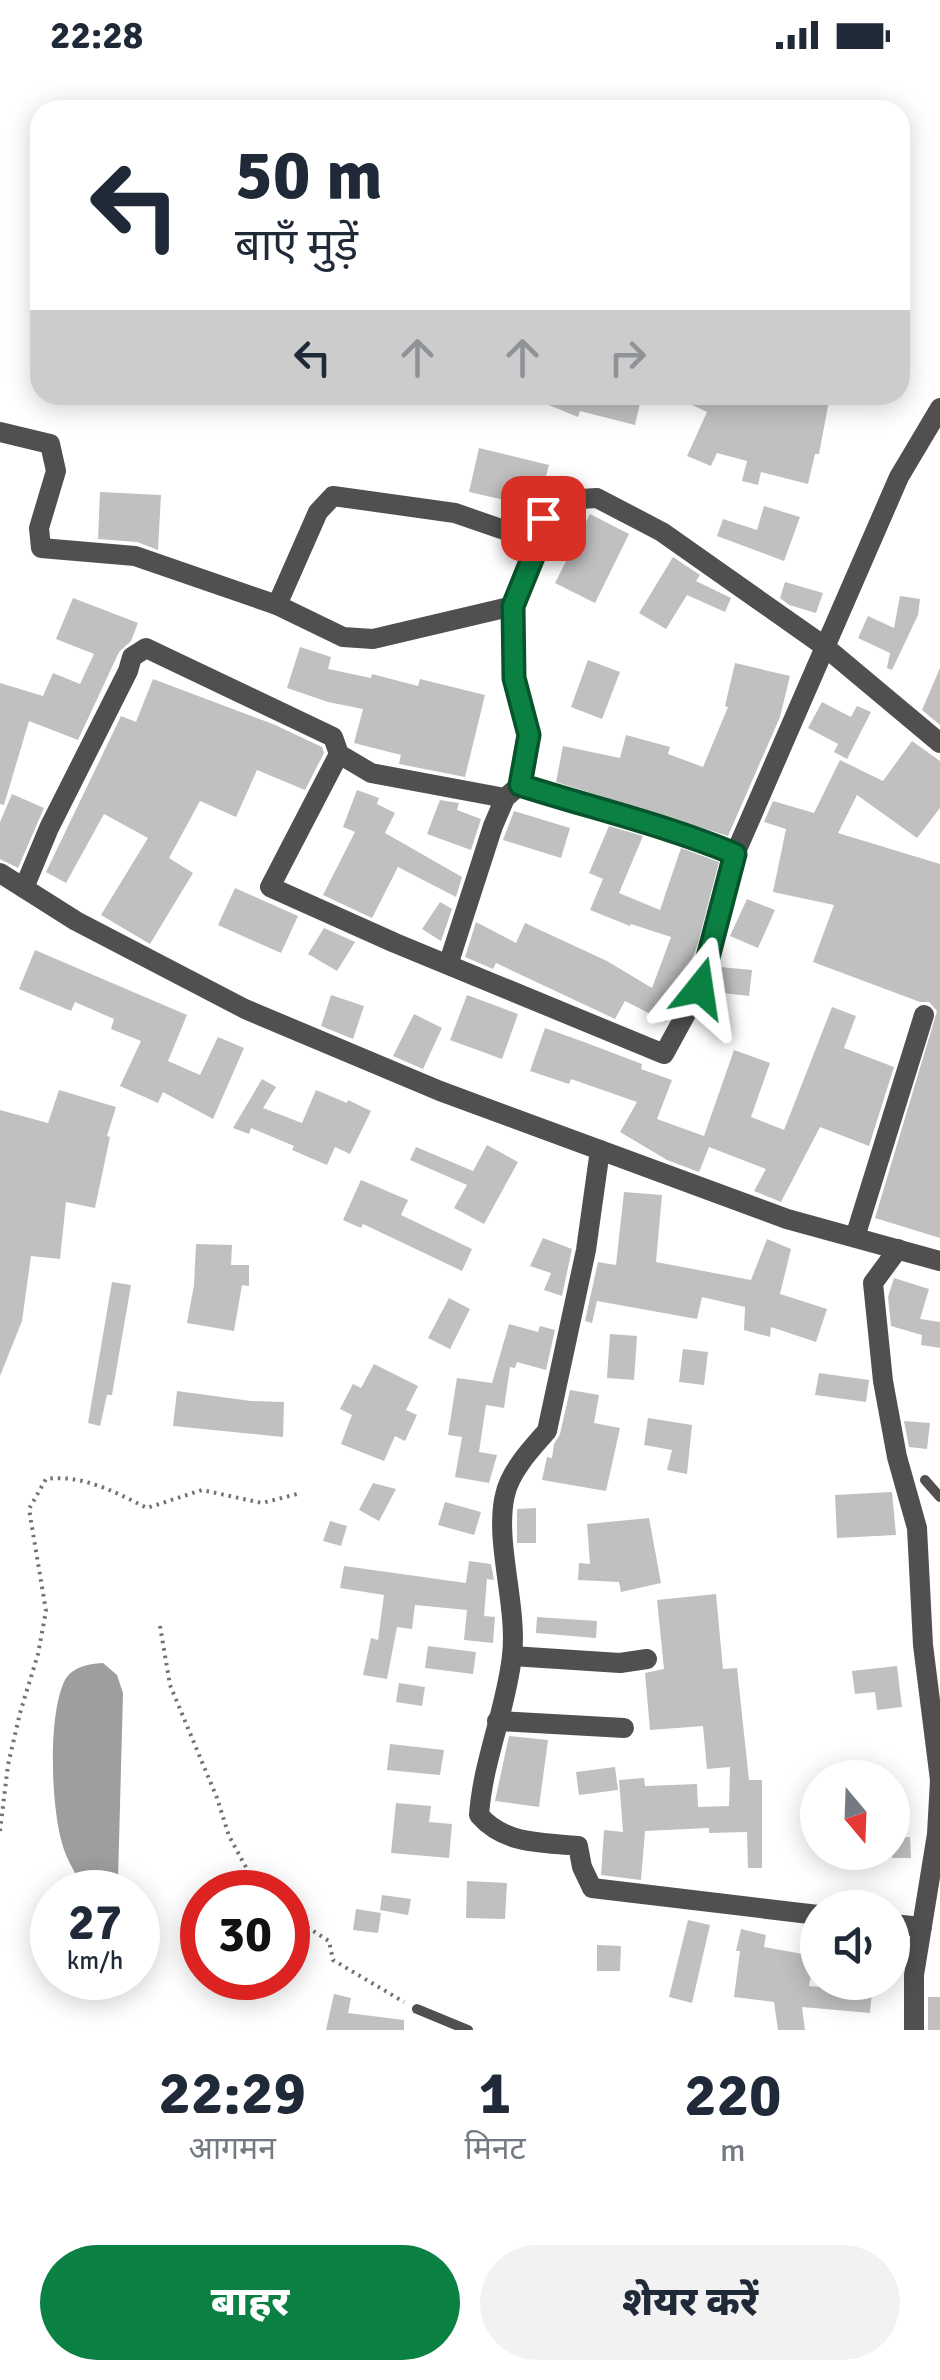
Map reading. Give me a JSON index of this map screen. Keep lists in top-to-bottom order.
{
  "north": "bottom",
  "page": {
    "status": "22:28",
    "turn": ["50 m", "बाएँ मुड़ें"],
    "speed": "27 km/h",
    "limit": "30",
    "eta": [
      "22:29",
      "आगमन",
      "1",
      "मिनट",
      "220",
      "m"
    ],
    "buttons": ["बाहर", "शेयर करें"]
  }
}
